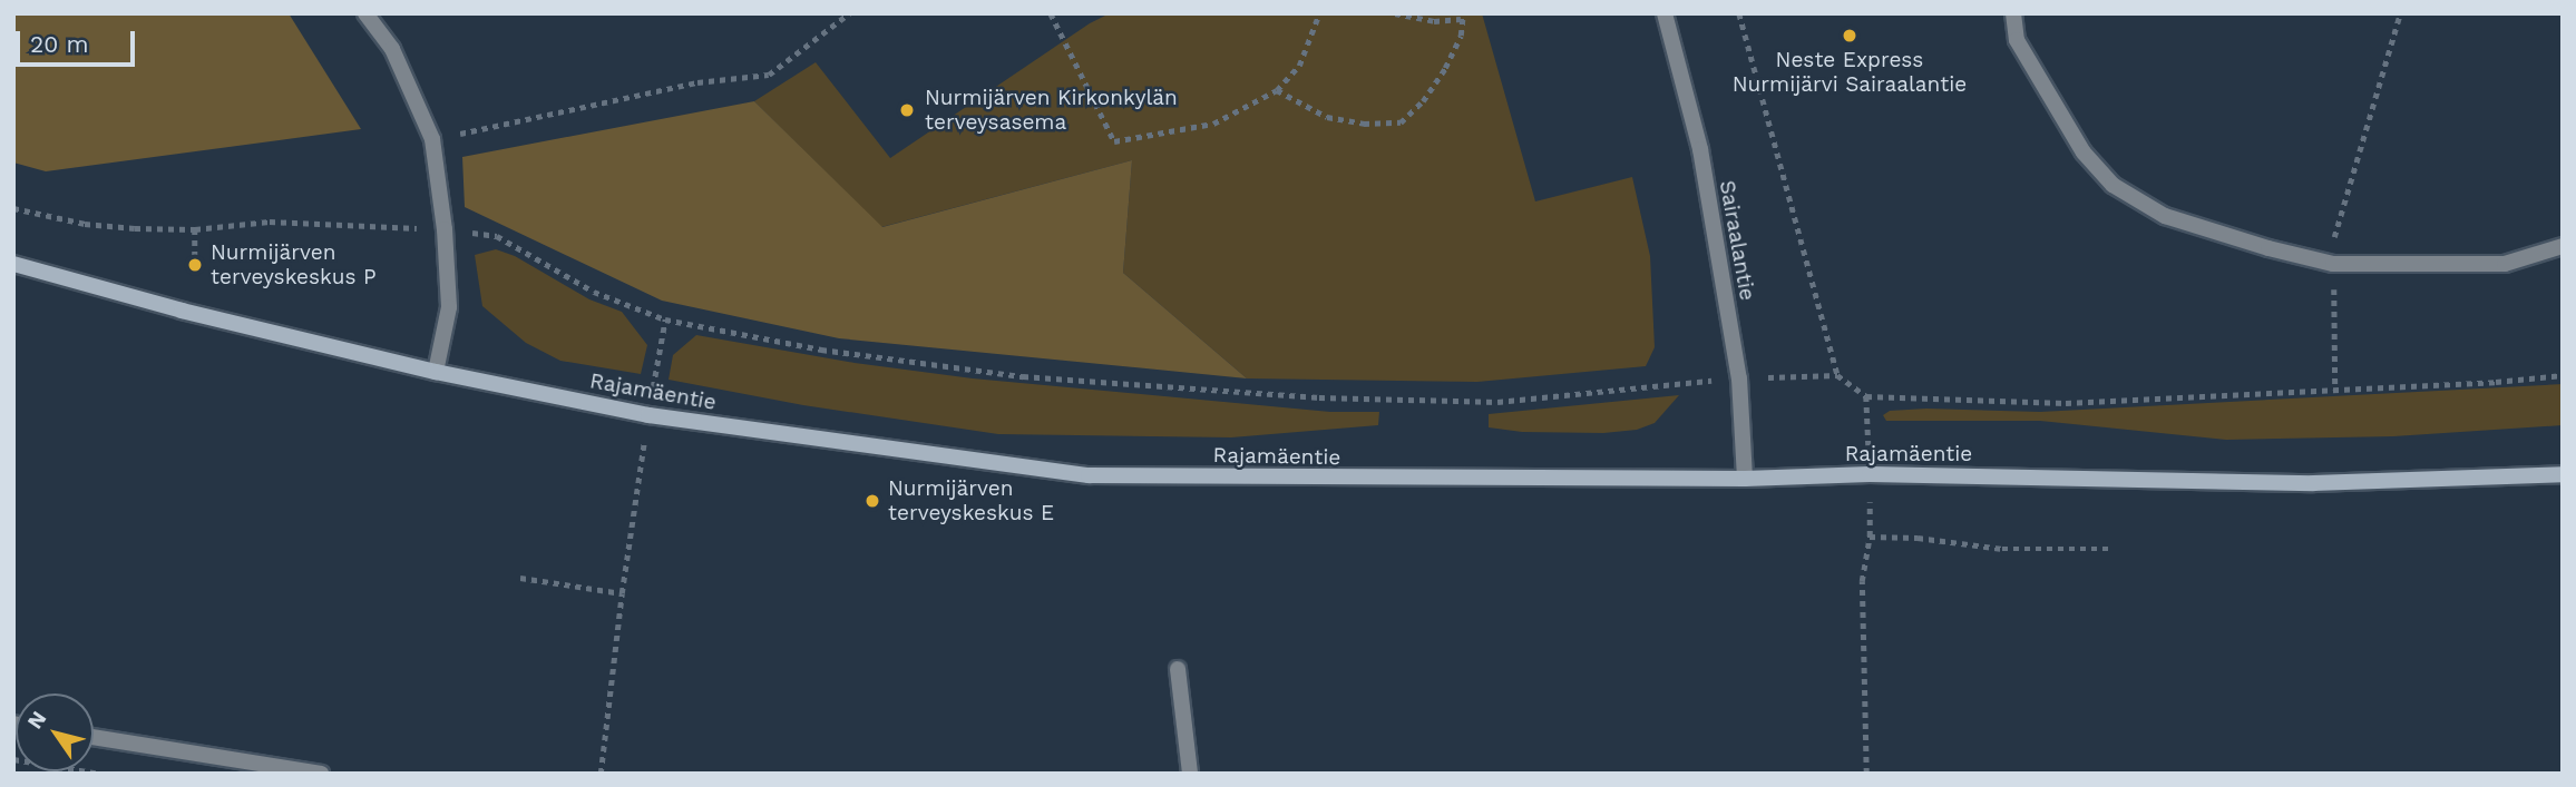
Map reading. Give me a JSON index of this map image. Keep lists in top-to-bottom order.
{
  "streets": {
    "main road": ["Rajamäentie"],
    "street": ["Sairaalantie"]
  },
  "crossings": [
    ["Sairaalantie", "Rajamäentie"]
  ],
  "places": [
    "Neste Express Nurmijärvi Sairaalantie",
    "Nurmijärven Kirkonkylän terveysasema",
    "Nurmijärven terveyskeskus P",
    "Nurmijärven terveyskeskus E"
  ],
  "scale_bar": "20 m",
  "north": "top left"
}
